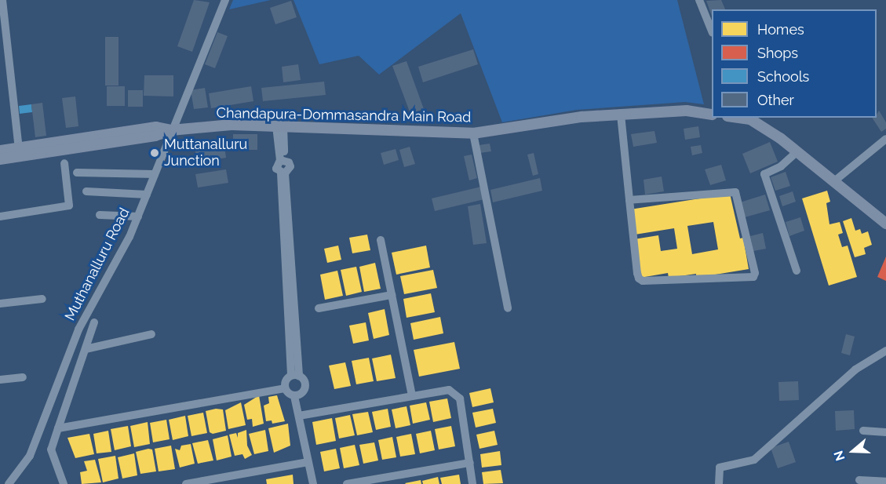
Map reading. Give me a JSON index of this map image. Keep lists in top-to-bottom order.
{
  "streets": {
    "main road": ["Chandapura-Dommasandra Main Road"],
    "street": ["Muthanalluru Road"]
  },
  "crossings": [
    ["Chandapura-Dommasandra Main Road", "Muthanalluru Road"]
  ],
  "places": ["Muttanalluru Junction"],
  "legend": [
    "Homes",
    "Shops",
    "Schools",
    "Other"
  ],
  "north": "left"
}
